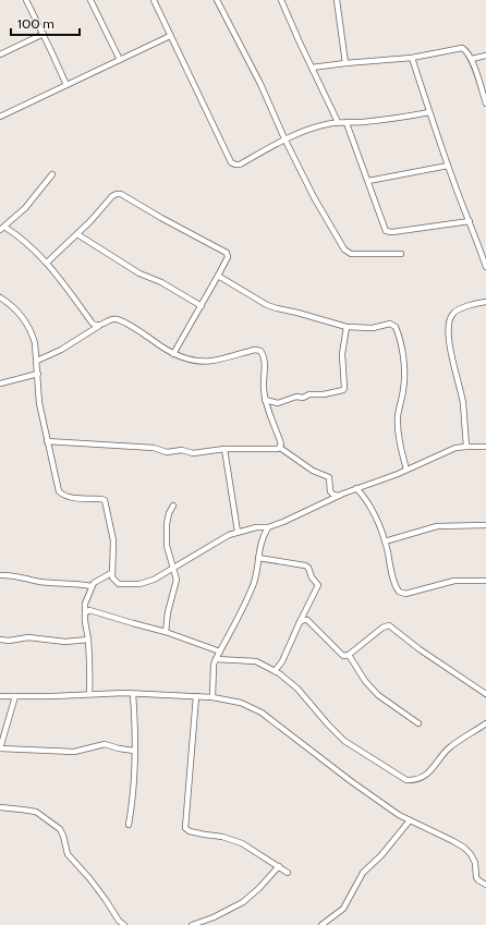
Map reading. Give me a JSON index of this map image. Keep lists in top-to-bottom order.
{
  "scale_bar": "100 m"
}
